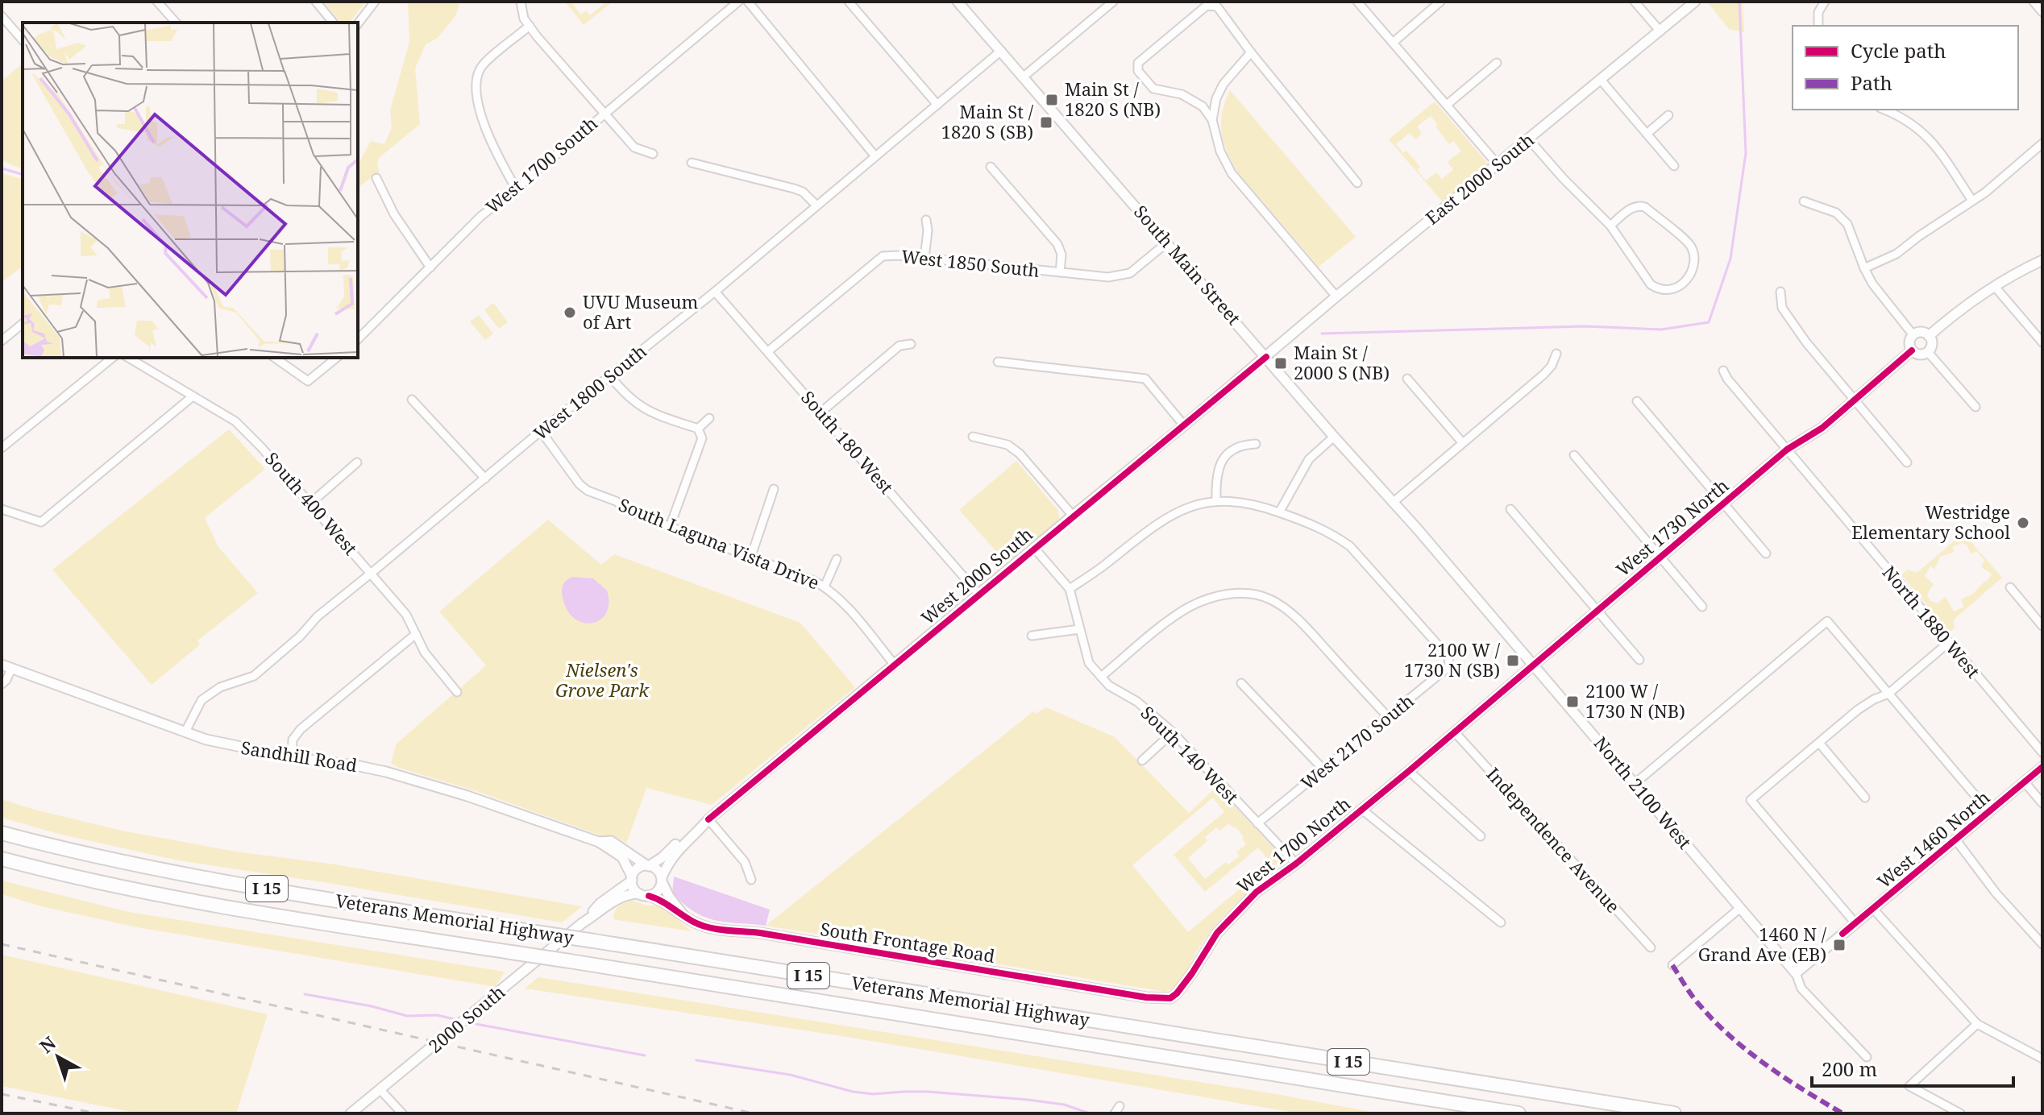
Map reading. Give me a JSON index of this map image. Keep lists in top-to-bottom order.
{
  "streets": {
    "highway": ["I 15", "Veterans Memorial Highway"],
    "street": [
      "West 1700 South",
      "East 2000 South",
      "West 1850 South",
      "South Main Street",
      "West 1800 South",
      "South 180 West",
      "South 400 West",
      "West 1730 North",
      "South Laguna Vista Drive",
      "West 2000 South",
      "North 1880 West",
      "West 2170 South",
      "South 140 West",
      "Sandhill Road",
      "North 2100 West",
      "West 1460 North",
      "Independence Avenue",
      "West 1700 North",
      "South Frontage Road",
      "2000 South"
    ]
  },
  "crossings": [
    ["East 2000 South", "South Main Street"],
    ["East 2000 South", "West 2000 South"],
    ["West 1850 South", "South Main Street"],
    ["West 1850 South", "South 180 West"],
    ["South Main Street", "West 1800 South"],
    ["South Main Street", "West 2000 South"],
    ["South Main Street", "North 2100 West"],
    ["West 1800 South", "South 180 West"],
    ["West 1800 South", "South 400 West"],
    ["West 1800 South", "South Laguna Vista Drive"],
    ["West 1800 South", "Sandhill Road"],
    ["South 180 West", "West 2000 South"],
    ["West 1730 North", "North 1880 West"],
    ["West 1730 North", "North 2100 West"],
    ["West 1730 North", "Independence Avenue"],
    ["West 1730 North", "West 1700 North"],
    ["South Laguna Vista Drive", "West 2000 South"],
    ["West 2000 South", "South 140 West"],
    ["West 2000 South", "Sandhill Road"],
    ["West 2000 South", "South Frontage Road"],
    ["West 2170 South", "South 140 West"],
    ["South 140 West", "West 1700 North"],
    ["Sandhill Road", "South Frontage Road"],
    ["North 2100 West", "West 1460 North"],
    ["Independence Avenue", "West 1700 North"],
    ["West 1700 North", "South Frontage Road"]
  ],
  "parks": ["Nielsen's Grove Park"],
  "places": {
    "transit": [
      "Main St / 1820 S (NB)",
      "Main St / 1820 S (SB)",
      "Main St / 2000 S (NB)",
      "2100 W / 1730 N (SB)",
      "2100 W / 1730 N (NB)",
      "1460 N / Grand Ave (EB)"
    ],
    "other": ["UVU Museum of Art", "Westridge Elementary School"]
  },
  "legend": ["Cycle path", "Path"],
  "scale_bar": "200 m",
  "north": "top left"
}
